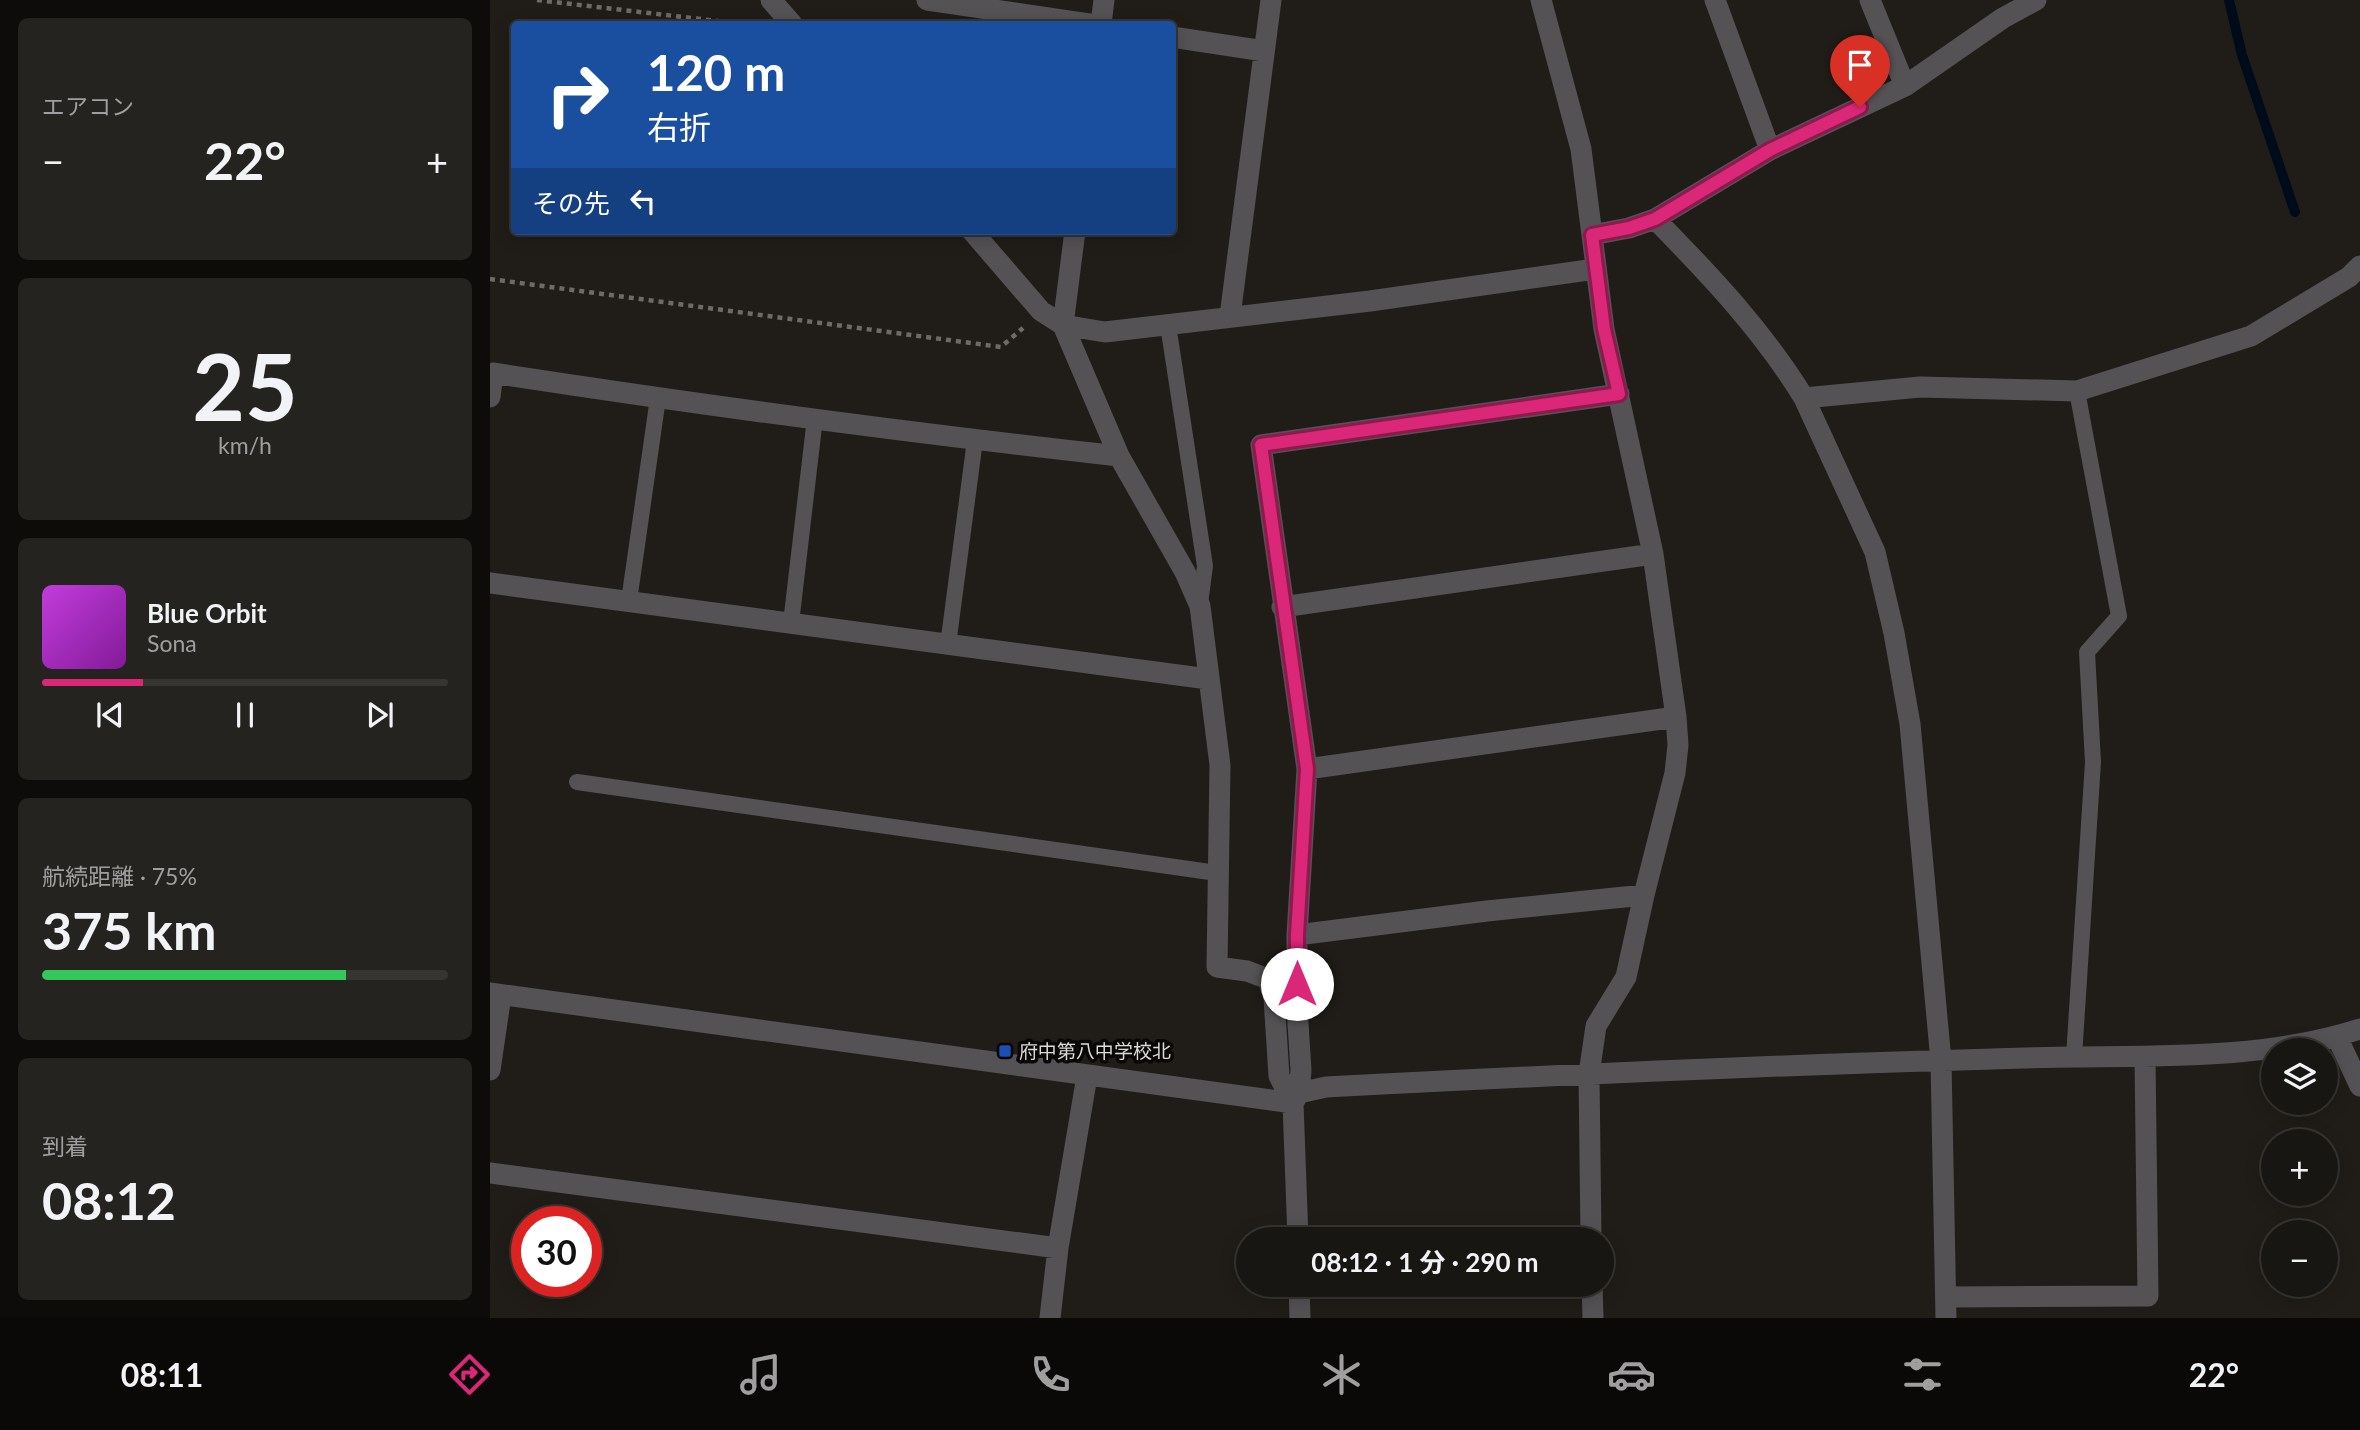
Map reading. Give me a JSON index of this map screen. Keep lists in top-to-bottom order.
{
  "places": {
    "transit": ["府中第八中学校北"]
  },
  "page": {
    "tile": [
      "エアコン",
      ["25", "km/h"],
      ["航続距離 · 75%", "375 km"],
      ["到着", "08:12"]
    ],
    "turn": ["120 m", "右折"],
    "heat": ["−", "22°", "+"],
    "then": "その先",
    "song": ["Blue Orbit", "Sona"],
    "map_buttons": ["+", "−"],
    "limit": "30",
    "trip": "08:12 · 1 分 · 290 m",
    "tabs": ["08:11", "22°"]
  }
}
